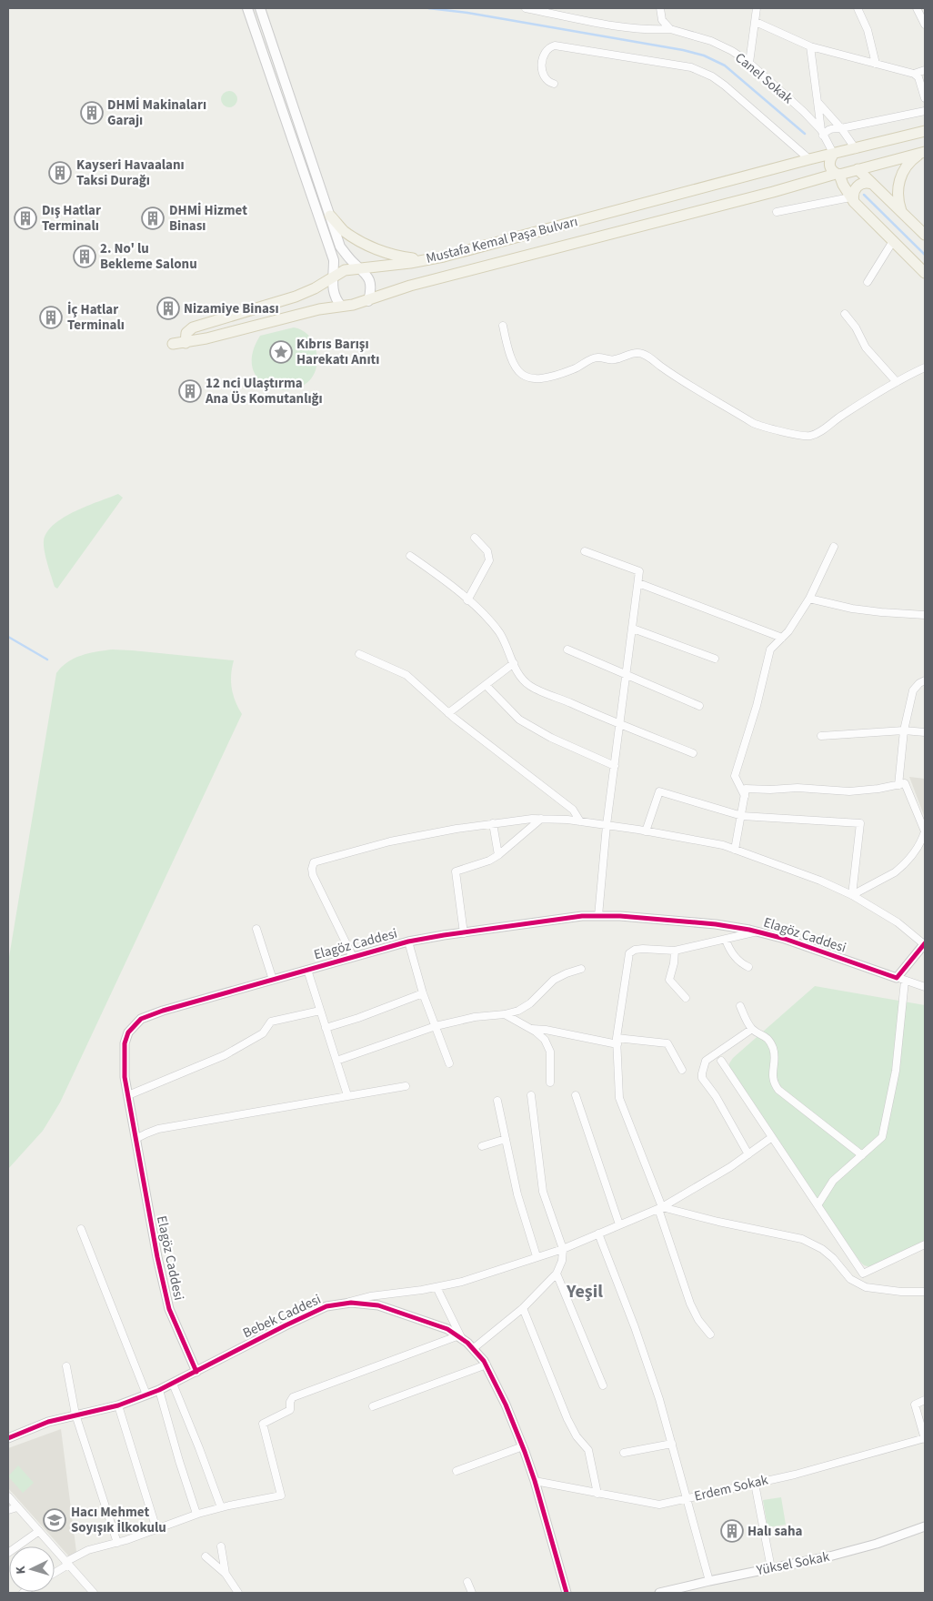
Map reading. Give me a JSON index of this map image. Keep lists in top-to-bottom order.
{
  "streets": {
    "main road": ["Mustafa Kemal Paşa Bulvarı"],
    "street": [
      "Canel Sokak",
      "Elagöz Caddesi",
      "Bebek Caddesi",
      "Erdem Sokak",
      "Yüksel Sokak"
    ]
  },
  "crossings": [
    ["Canel Sokak", "Mustafa Kemal Paşa Bulvarı"],
    ["Elagöz Caddesi", "Bebek Caddesi"],
    ["Bebek Caddesi", "Erdem Sokak"]
  ],
  "districts": ["Yeşil"],
  "places": {
    "building": [
      "DHMİ Makinaları Garajı",
      "Kayseri Havaalanı Taksi Durağı",
      "Dış Hatlar Terminalı",
      "DHMİ Hizmet Binası",
      "2. No' lu Bekleme Salonu",
      "Nizamiye Binası",
      "İç Hatlar Terminalı",
      "12 nci Ulaştırma Ana Üs Komutanlığı",
      "Halı saha"
    ],
    "place": ["Kıbrıs Barışı Harekatı Anıtı"],
    "school or university": ["Hacı Mehmet Soyışık İlkokulu"]
  },
  "north": "left"
}
